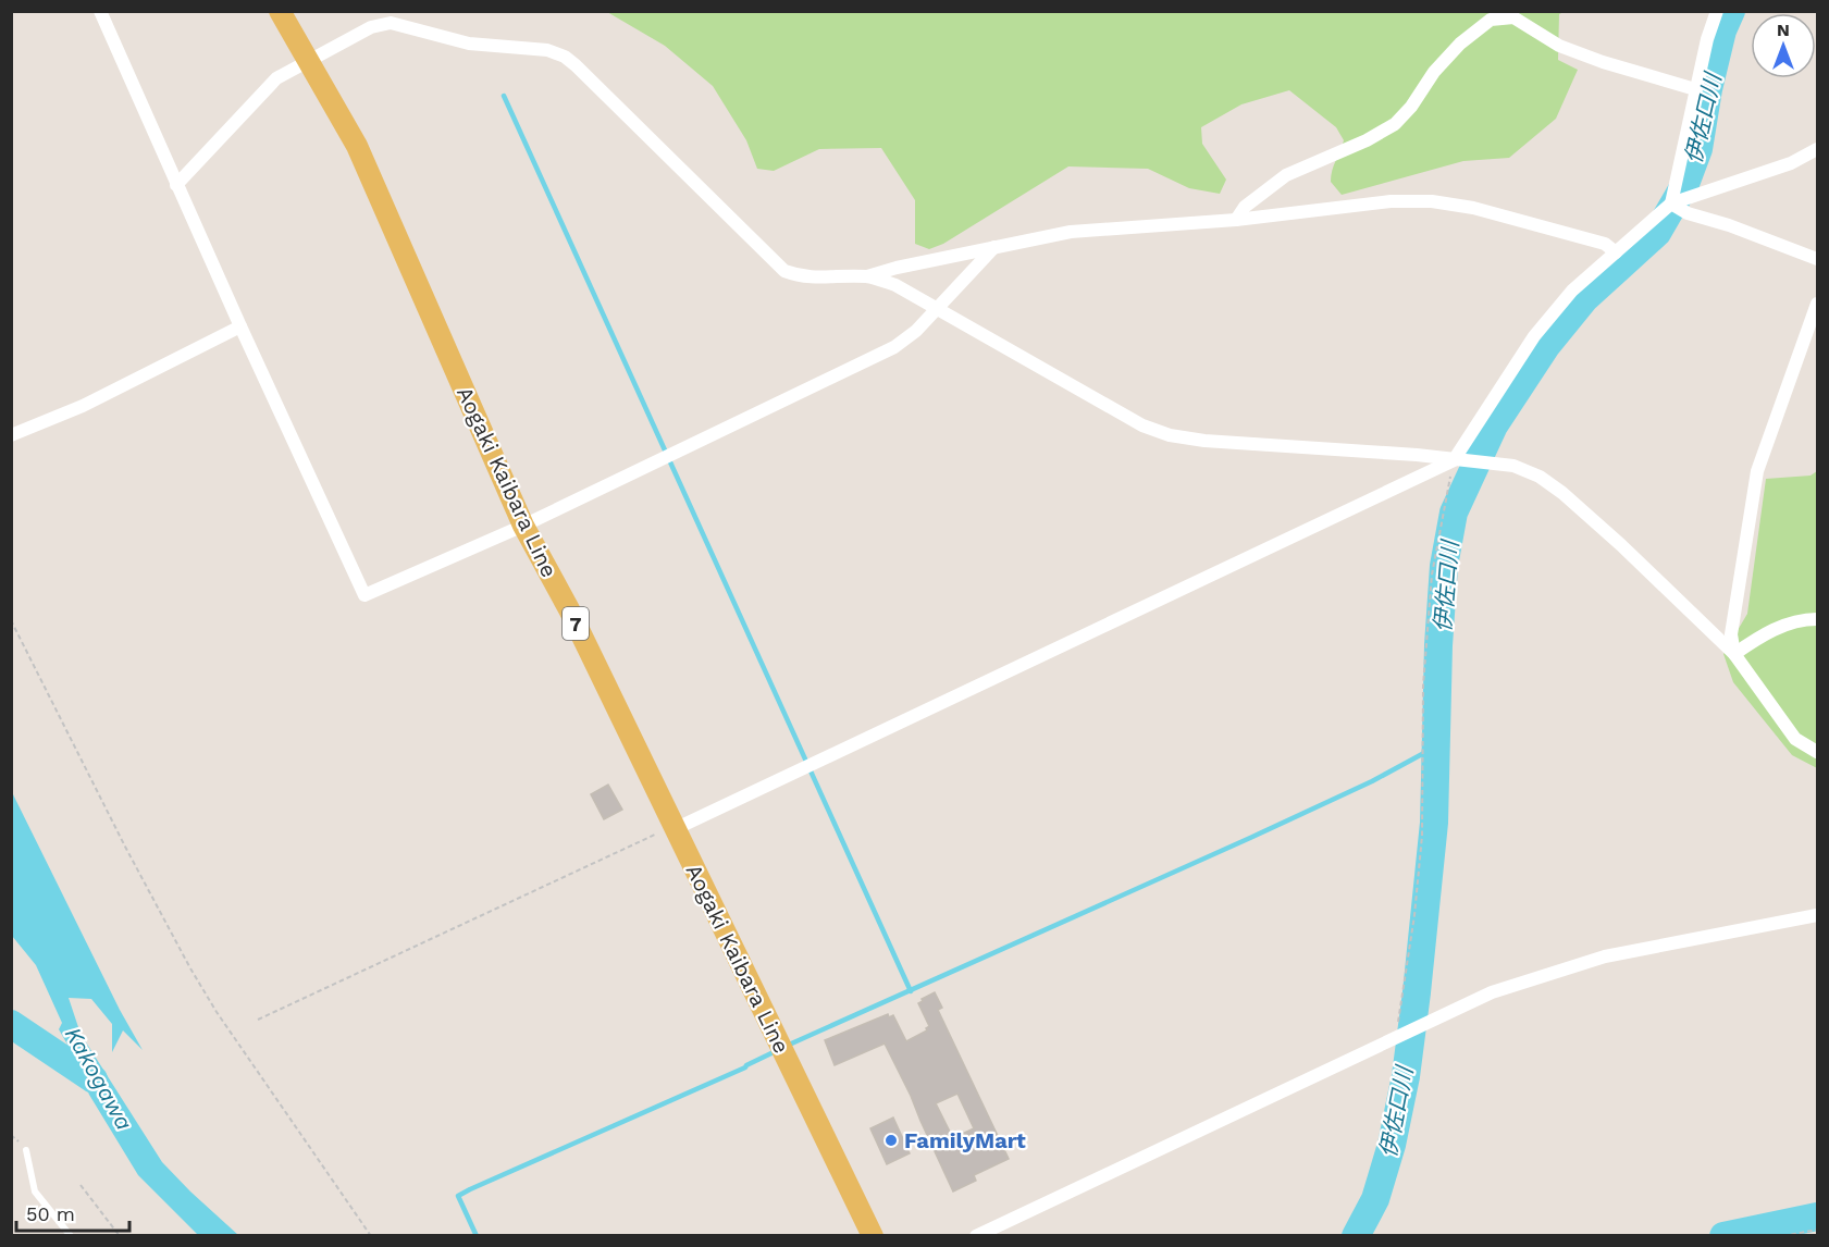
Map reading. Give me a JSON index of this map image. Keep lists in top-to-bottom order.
{
  "streets": {
    "main road": ["Aogaki Kaibara Line", "7"]
  },
  "water": ["伊佐口川", "Kakogawa"],
  "places": ["FamilyMart"],
  "scale_bar": "50 m",
  "north": "top"
}
